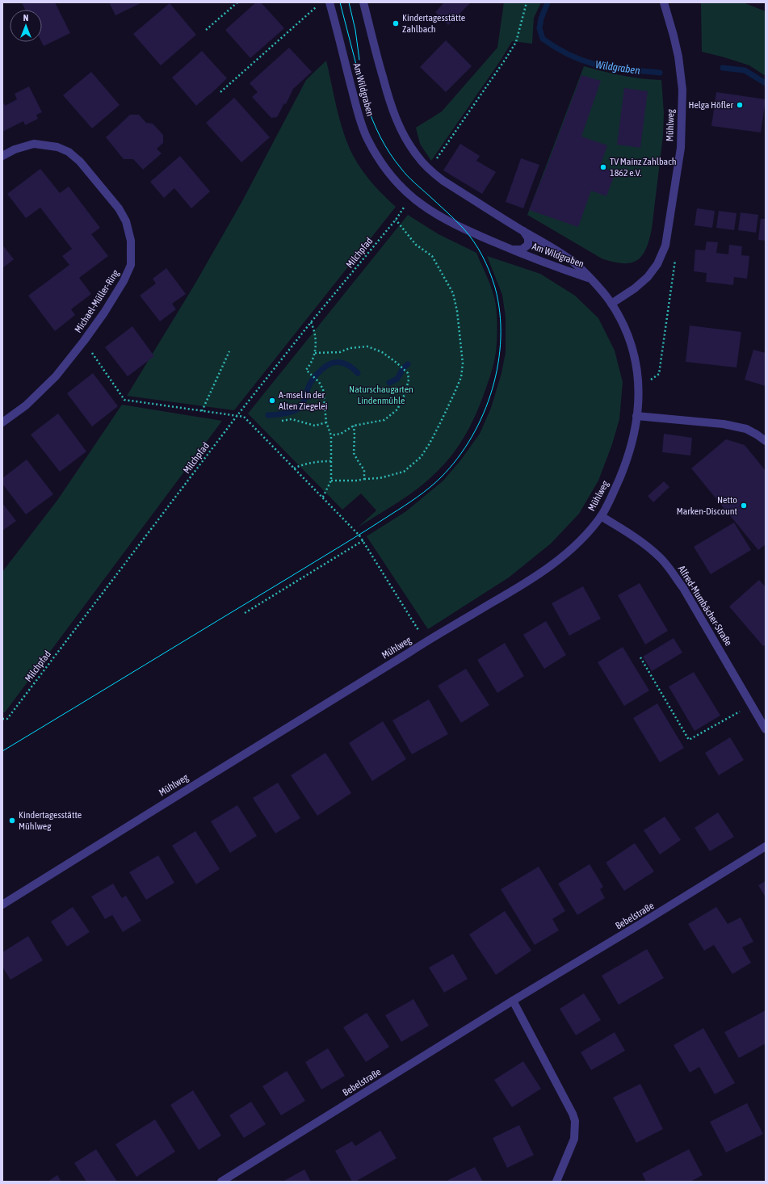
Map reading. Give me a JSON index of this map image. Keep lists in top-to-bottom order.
{
  "streets": {
    "street": [
      "Am Wildgraben",
      "Mühlweg",
      "Michael-Müller-Ring",
      "Alfred-Mumbächer-Straße",
      "Bebelstraße"
    ],
    "path": ["Milchpfad"]
  },
  "crossings": [
    ["Am Wildgraben", "Mühlweg"],
    ["Mühlweg", "Alfred-Mumbächer-Straße"]
  ],
  "water": ["Wildgraben"],
  "parks": ["Naturschaugarten Lindenmühle"],
  "places": [
    "Kindertagesstätte Zahlbach",
    "Helga Höfler",
    "TV Mainz Zahlbach 1862 e.V.",
    "A-msel in der Alten Ziegelei",
    "Netto Marken-Discount",
    "Kindertagesstätte Mühlweg"
  ],
  "north": "top"
}
